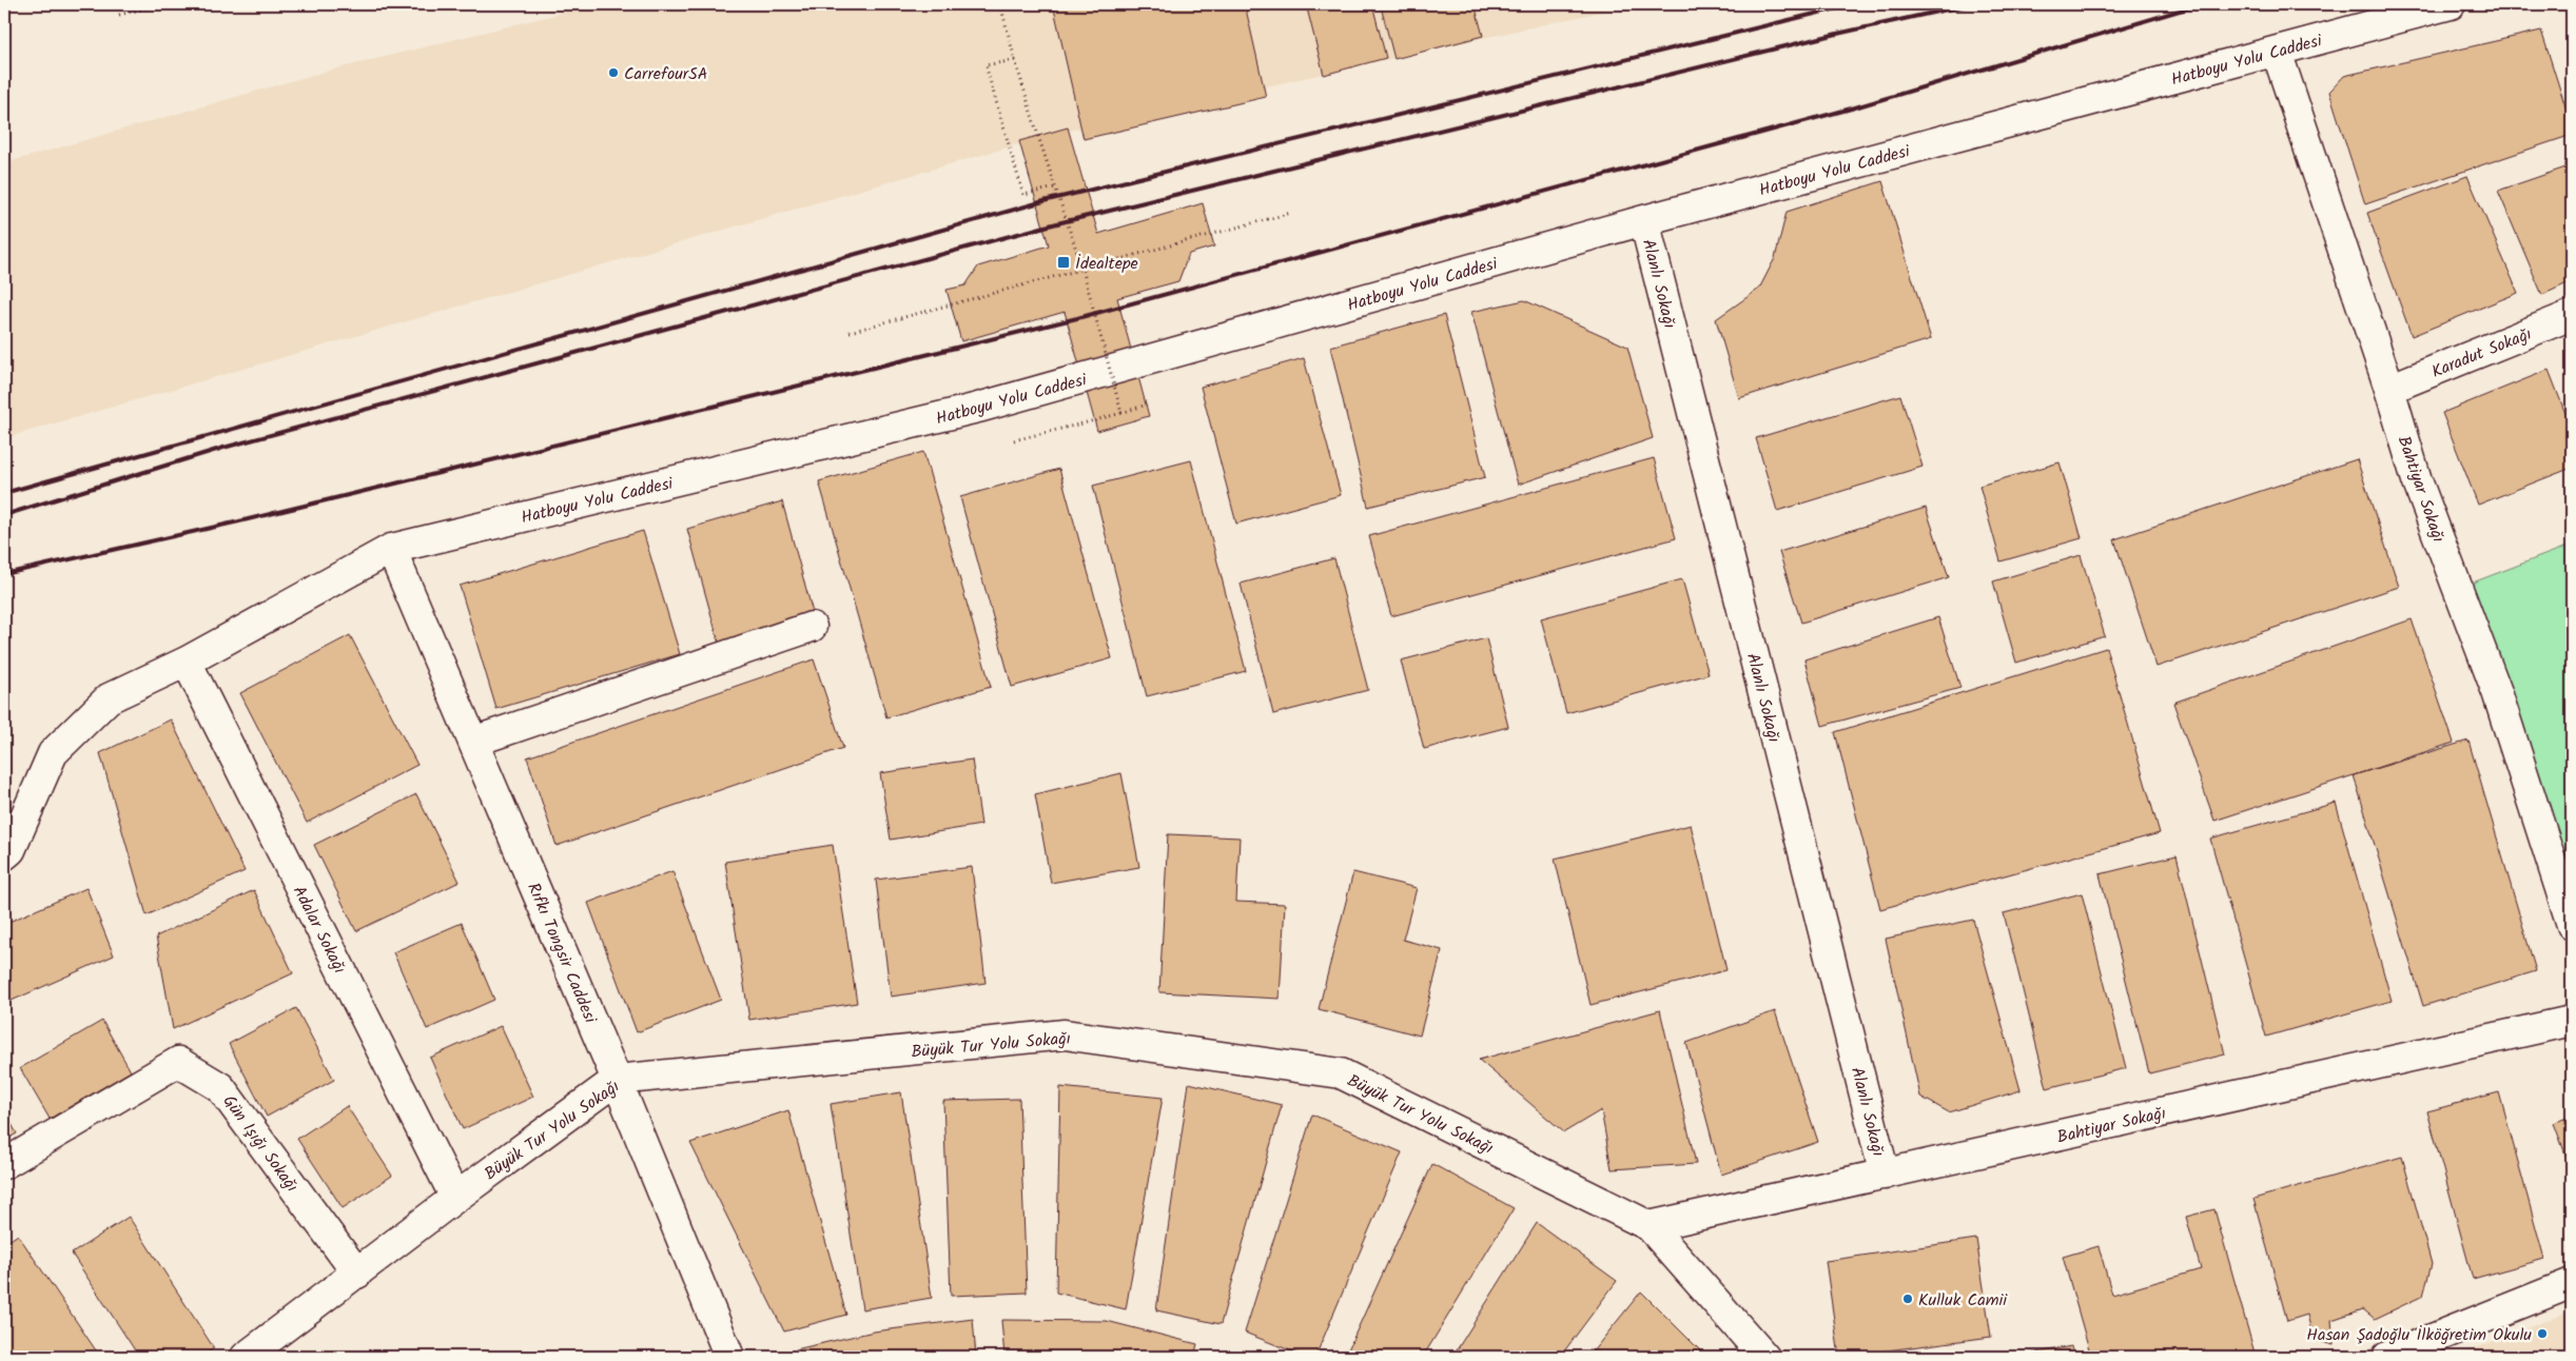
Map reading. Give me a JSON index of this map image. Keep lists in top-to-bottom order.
{
  "streets": {
    "street": [
      "Hatboyu Yolu Caddesi",
      "Alanlı Sokağı",
      "Karadut Sokağı",
      "Bahtiyar Sokağı",
      "Adalar Sokağı",
      "Rıfkı Tongsir Caddesi",
      "Büyük Tur Yolu Sokağı",
      "Gün Işığı Sokağı"
    ]
  },
  "crossings": [
    ["Hatboyu Yolu Caddesi", "Alanlı Sokağı"],
    ["Hatboyu Yolu Caddesi", "Bahtiyar Sokağı"],
    ["Hatboyu Yolu Caddesi", "Adalar Sokağı"],
    ["Hatboyu Yolu Caddesi", "Rıfkı Tongsir Caddesi"],
    ["Alanlı Sokağı", "Bahtiyar Sokağı"],
    ["Karadut Sokağı", "Bahtiyar Sokağı"],
    ["Bahtiyar Sokağı", "Büyük Tur Yolu Sokağı"],
    ["Adalar Sokağı", "Büyük Tur Yolu Sokağı"],
    ["Rıfkı Tongsir Caddesi", "Büyük Tur Yolu Sokağı"],
    ["Büyük Tur Yolu Sokağı", "Gün Işığı Sokağı"]
  ],
  "places": {
    "other": ["CarrefourSA", "Kulluk Camii", "Hasan Şadoğlu İlköğretim Okulu"],
    "transit": ["İdealtepe"]
  }
}
